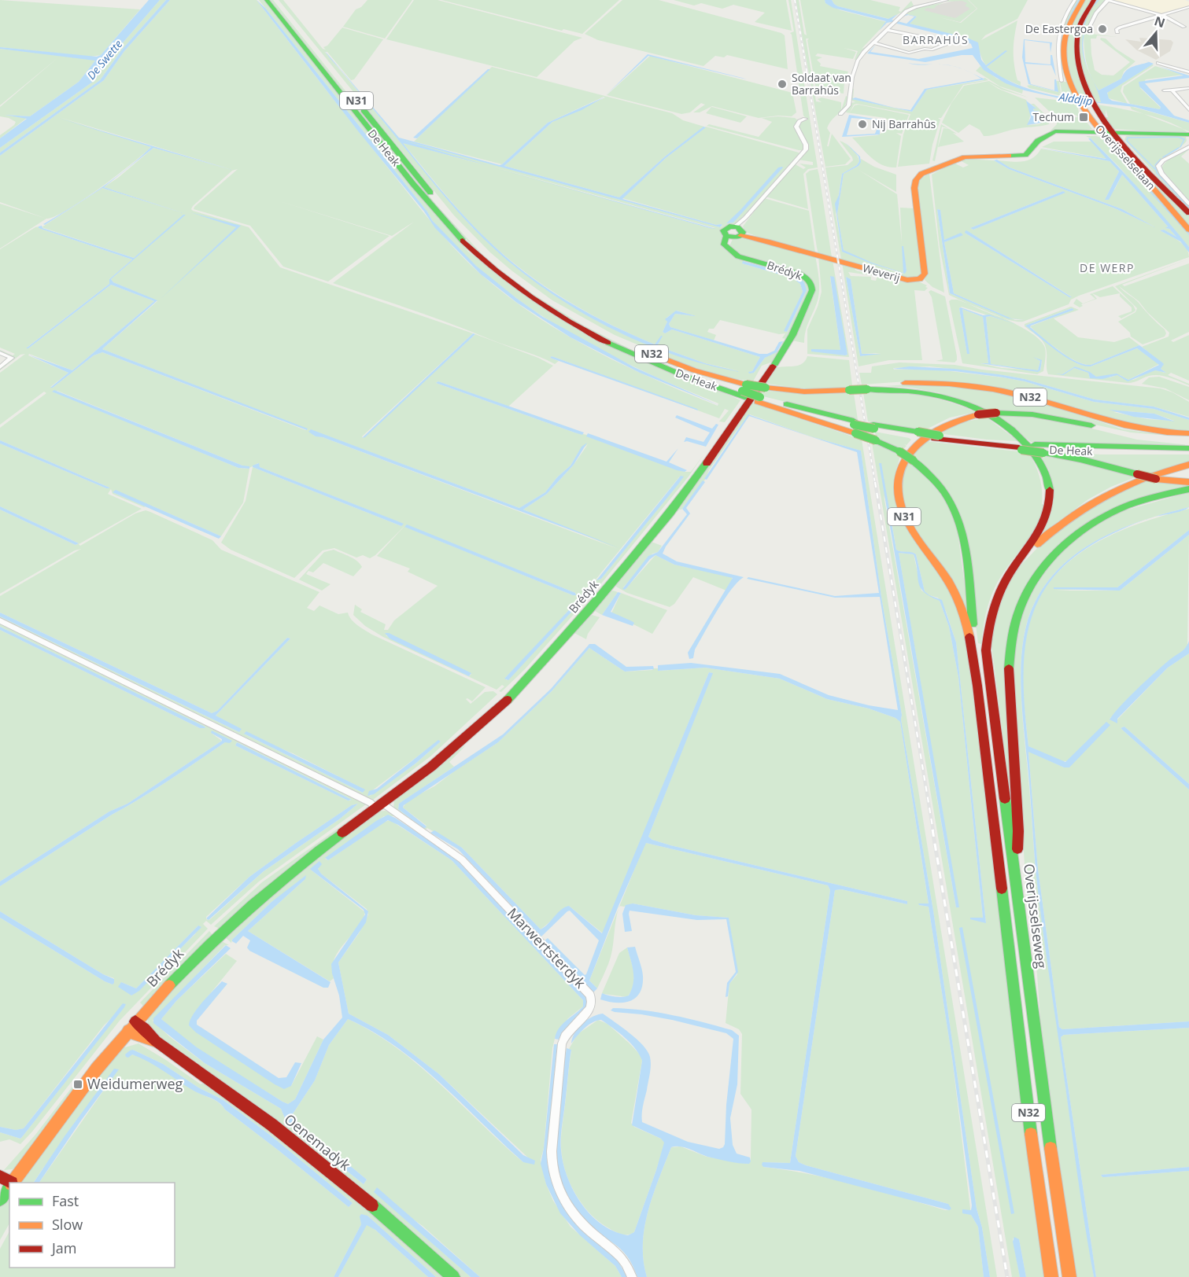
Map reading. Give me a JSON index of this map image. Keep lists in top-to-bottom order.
{
  "streets": {
    "main road": [
      "N31",
      "De Heak",
      "Overijsselselaan",
      "Brédyk",
      "Weverij",
      "N32",
      "Overijsselseweg",
      "Oenemadyk"
    ],
    "street": ["Marwertsterdyk"]
  },
  "crossings": [
    ["N31", "De Heak"],
    ["N31", "N32"],
    ["De Heak", "N32"],
    ["Overijsselselaan", "Weverij"],
    ["Brédyk", "Weverij"],
    ["Brédyk", "Marwertsterdyk"],
    ["Brédyk", "Oenemadyk"],
    ["N32", "Overijsselseweg"]
  ],
  "districts": ["BARRAHÛS", "DE WERP"],
  "water": ["De Swette", "Alddjip"],
  "places": {
    "other": ["De Eastergoa", "Soldaat van Barrahûs", "Nij Barrahûs"],
    "transit": ["Techum", "Weidumerweg"]
  },
  "legend": ["Fast", "Slow", "Jam"],
  "north": "top"
}
